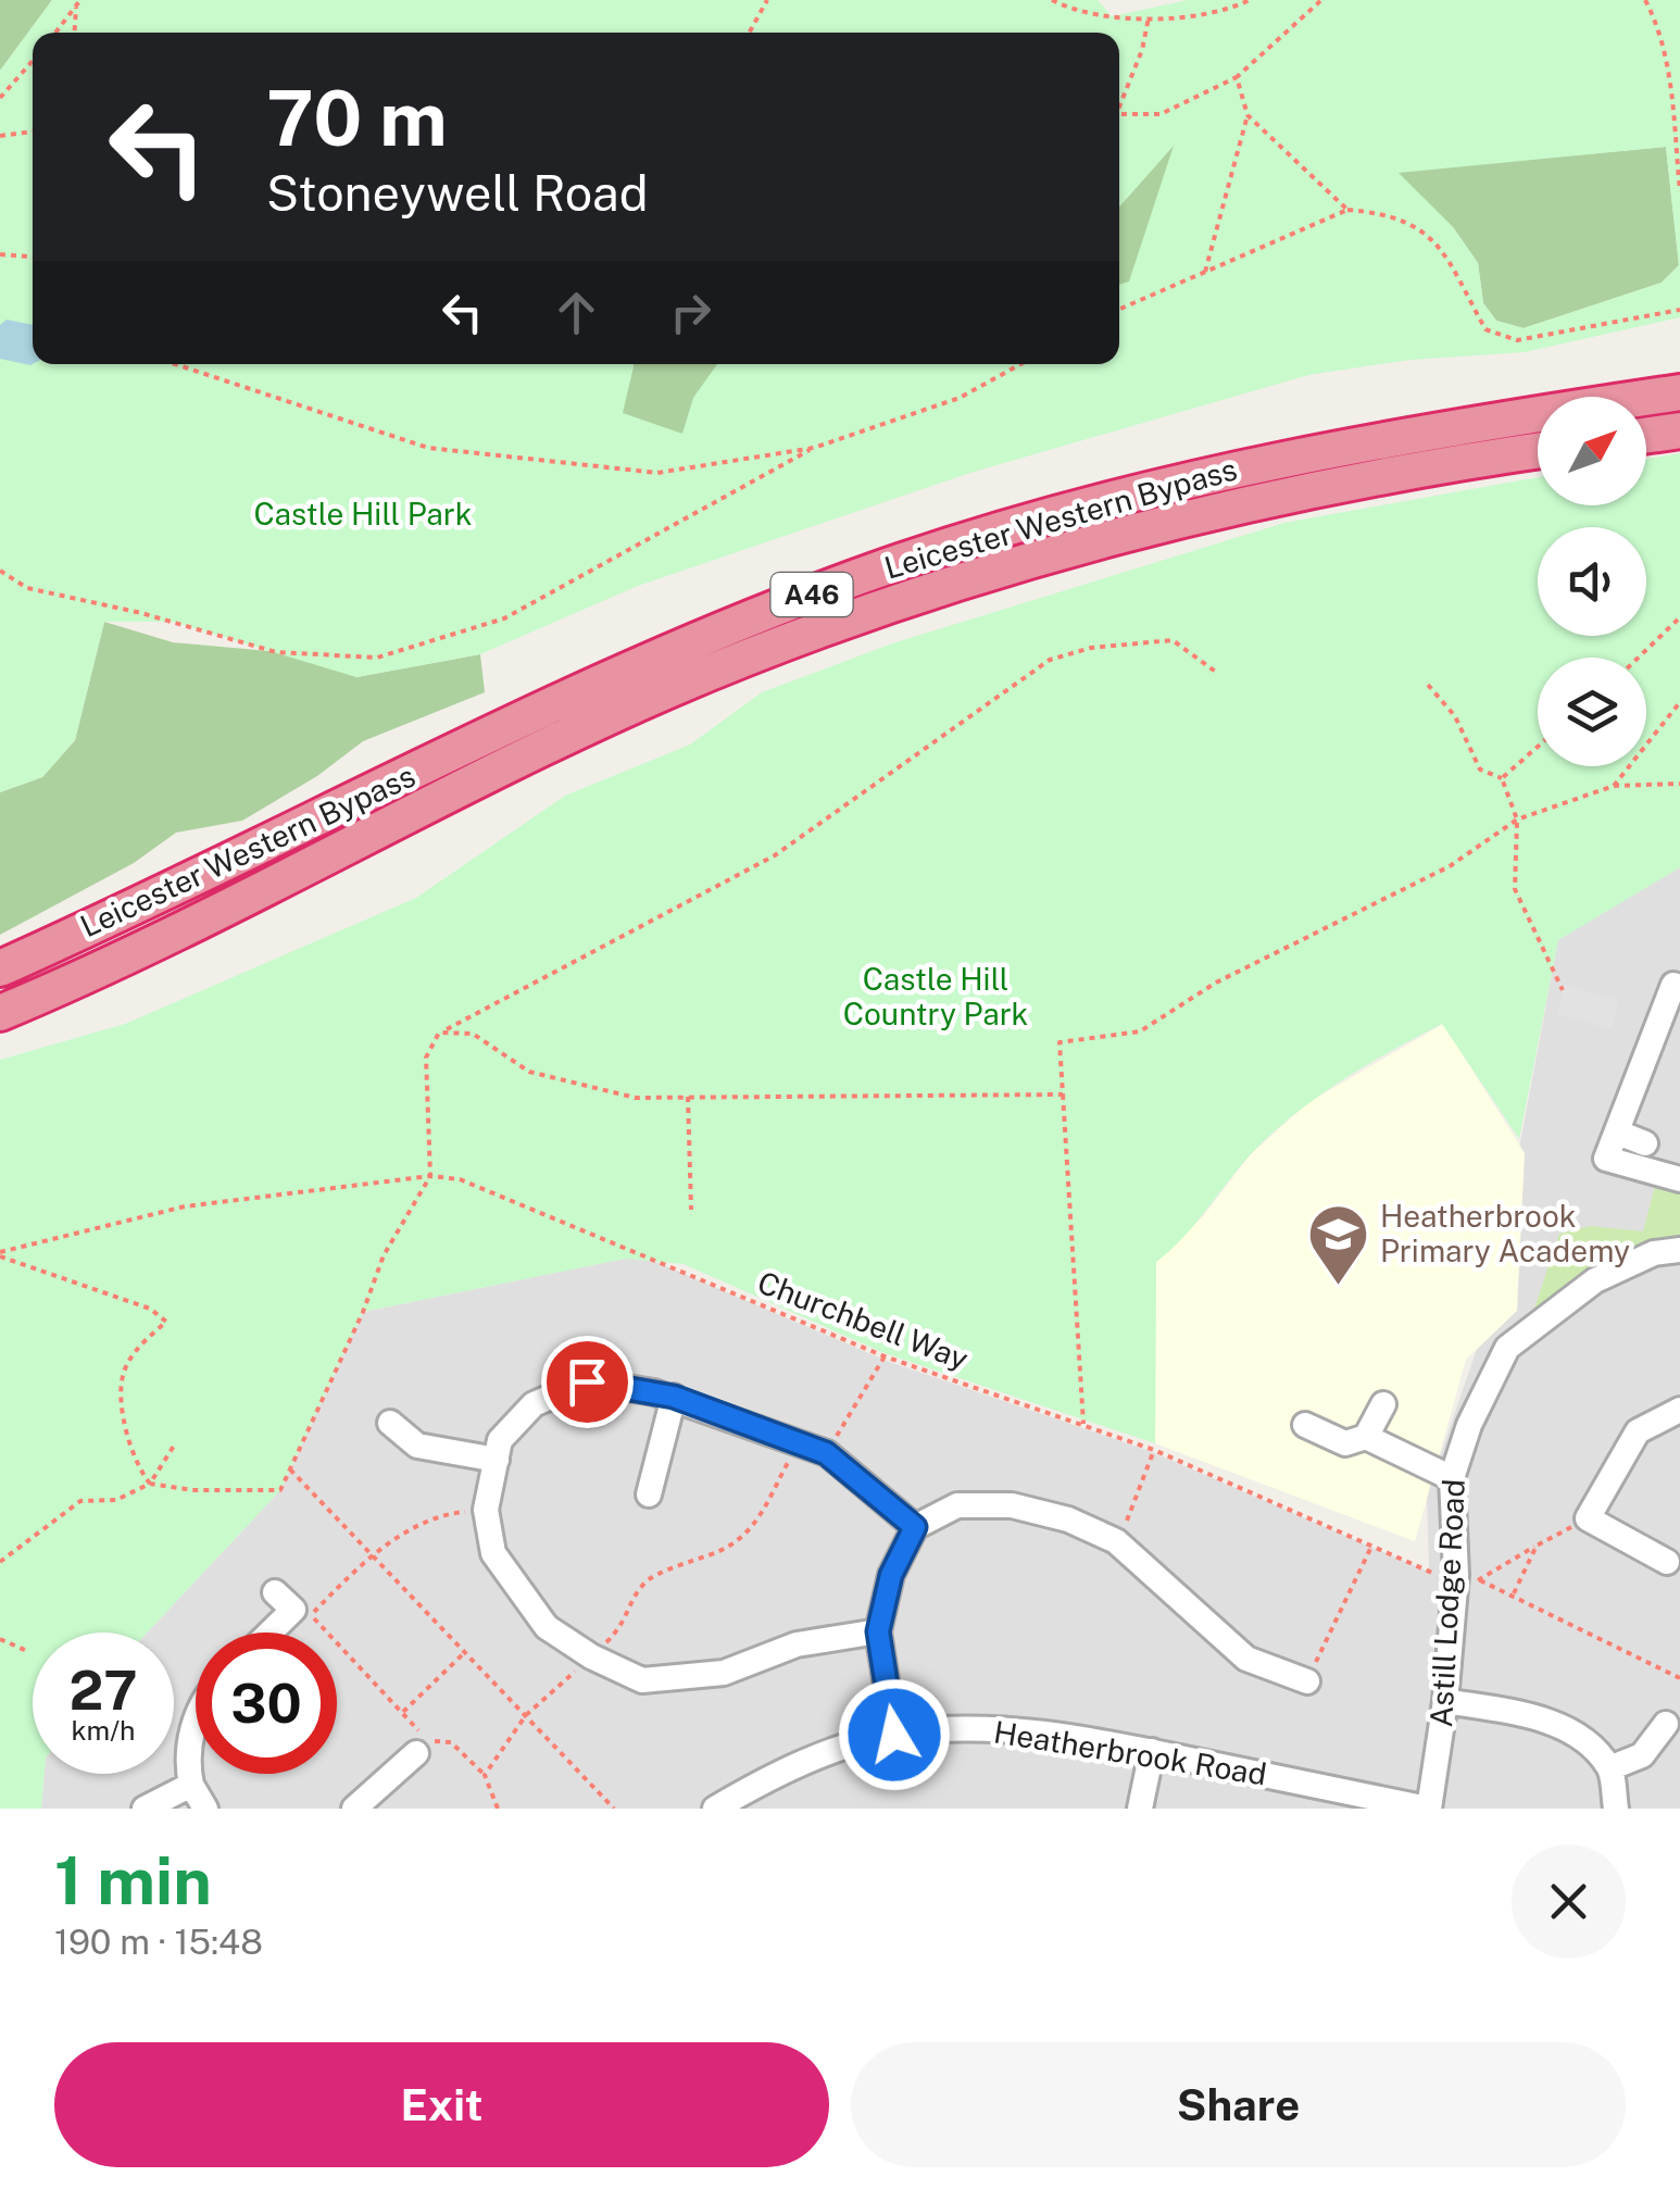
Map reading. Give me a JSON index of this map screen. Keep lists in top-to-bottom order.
{
  "streets": {
    "highway": ["Leicester Western Bypass", "A46"],
    "street": ["Astill Lodge Road", "Heatherbrook Road"],
    "path": ["Churchbell Way"]
  },
  "crossings": [
    ["Churchbell Way", "Astill Lodge Road"],
    ["Astill Lodge Road", "Heatherbrook Road"]
  ],
  "parks": ["Castle Hill Park", "Castle Hill Country Park"],
  "places": {
    "school or university": ["Heatherbrook Primary Academy"]
  },
  "north": "top right",
  "page": {
    "turn": ["70 m", "Stoneywell Road"],
    "speed": "27 km/h",
    "limit": "30",
    "heading": ["1 min", "190 m · 15:48"],
    "buttons": ["Exit", "Share"]
  }
}
